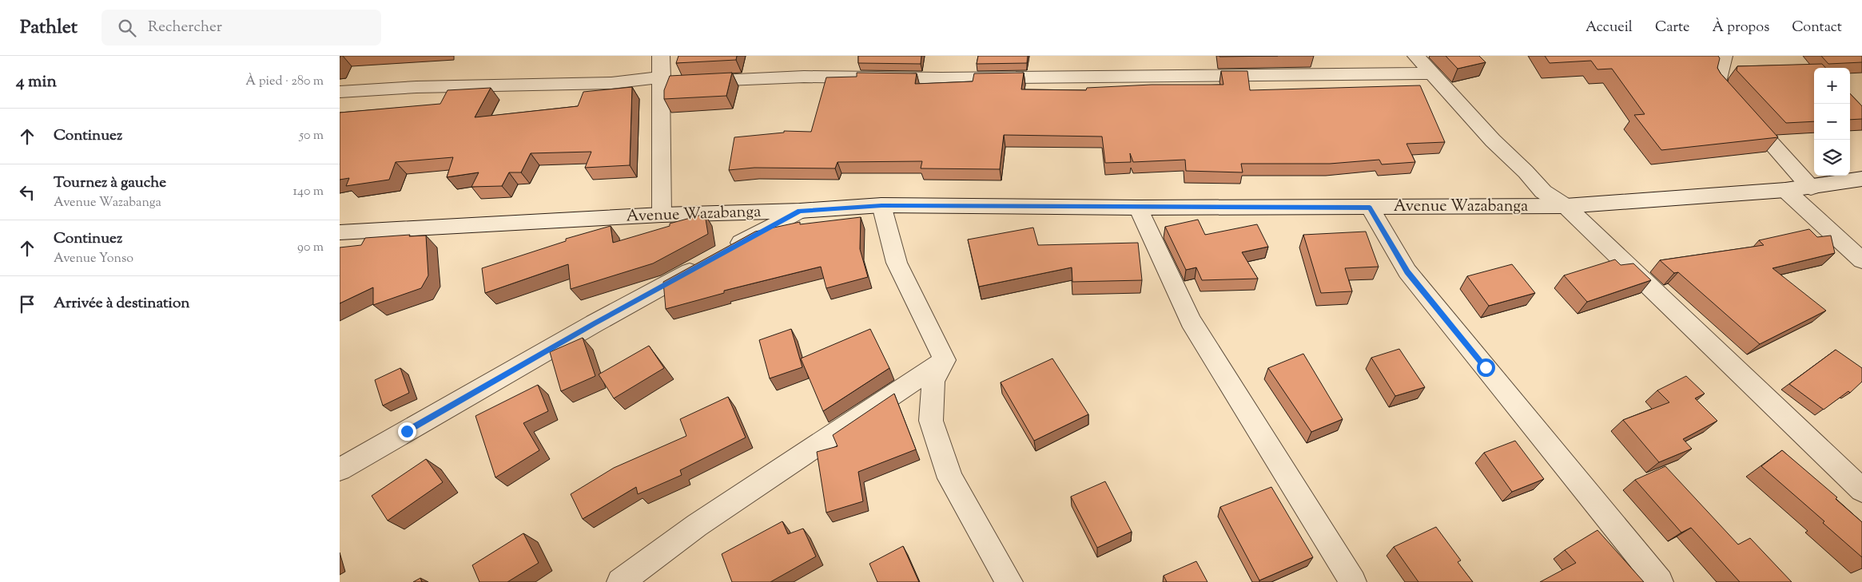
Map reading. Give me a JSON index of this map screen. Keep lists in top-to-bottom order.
{
  "streets": {
    "street": ["Avenue Wazabanga"]
  },
  "page": {
    "header": "Pathlet",
    "search": "Rechercher",
    "nav": [
      "Accueil",
      "Carte",
      "À propos",
      "Contact"
    ],
    "heading": ["4 min", "À pied · 280 m"],
    "map_buttons": ["+", "−"],
    "list": [
      ["Continuez", "50 m"],
      ["Tournez à gauche", "Avenue Wazabanga", "140 m"],
      ["Continuez", "Avenue Yonso", "90 m"],
      "Arrivée à destination"
    ]
  }
}
